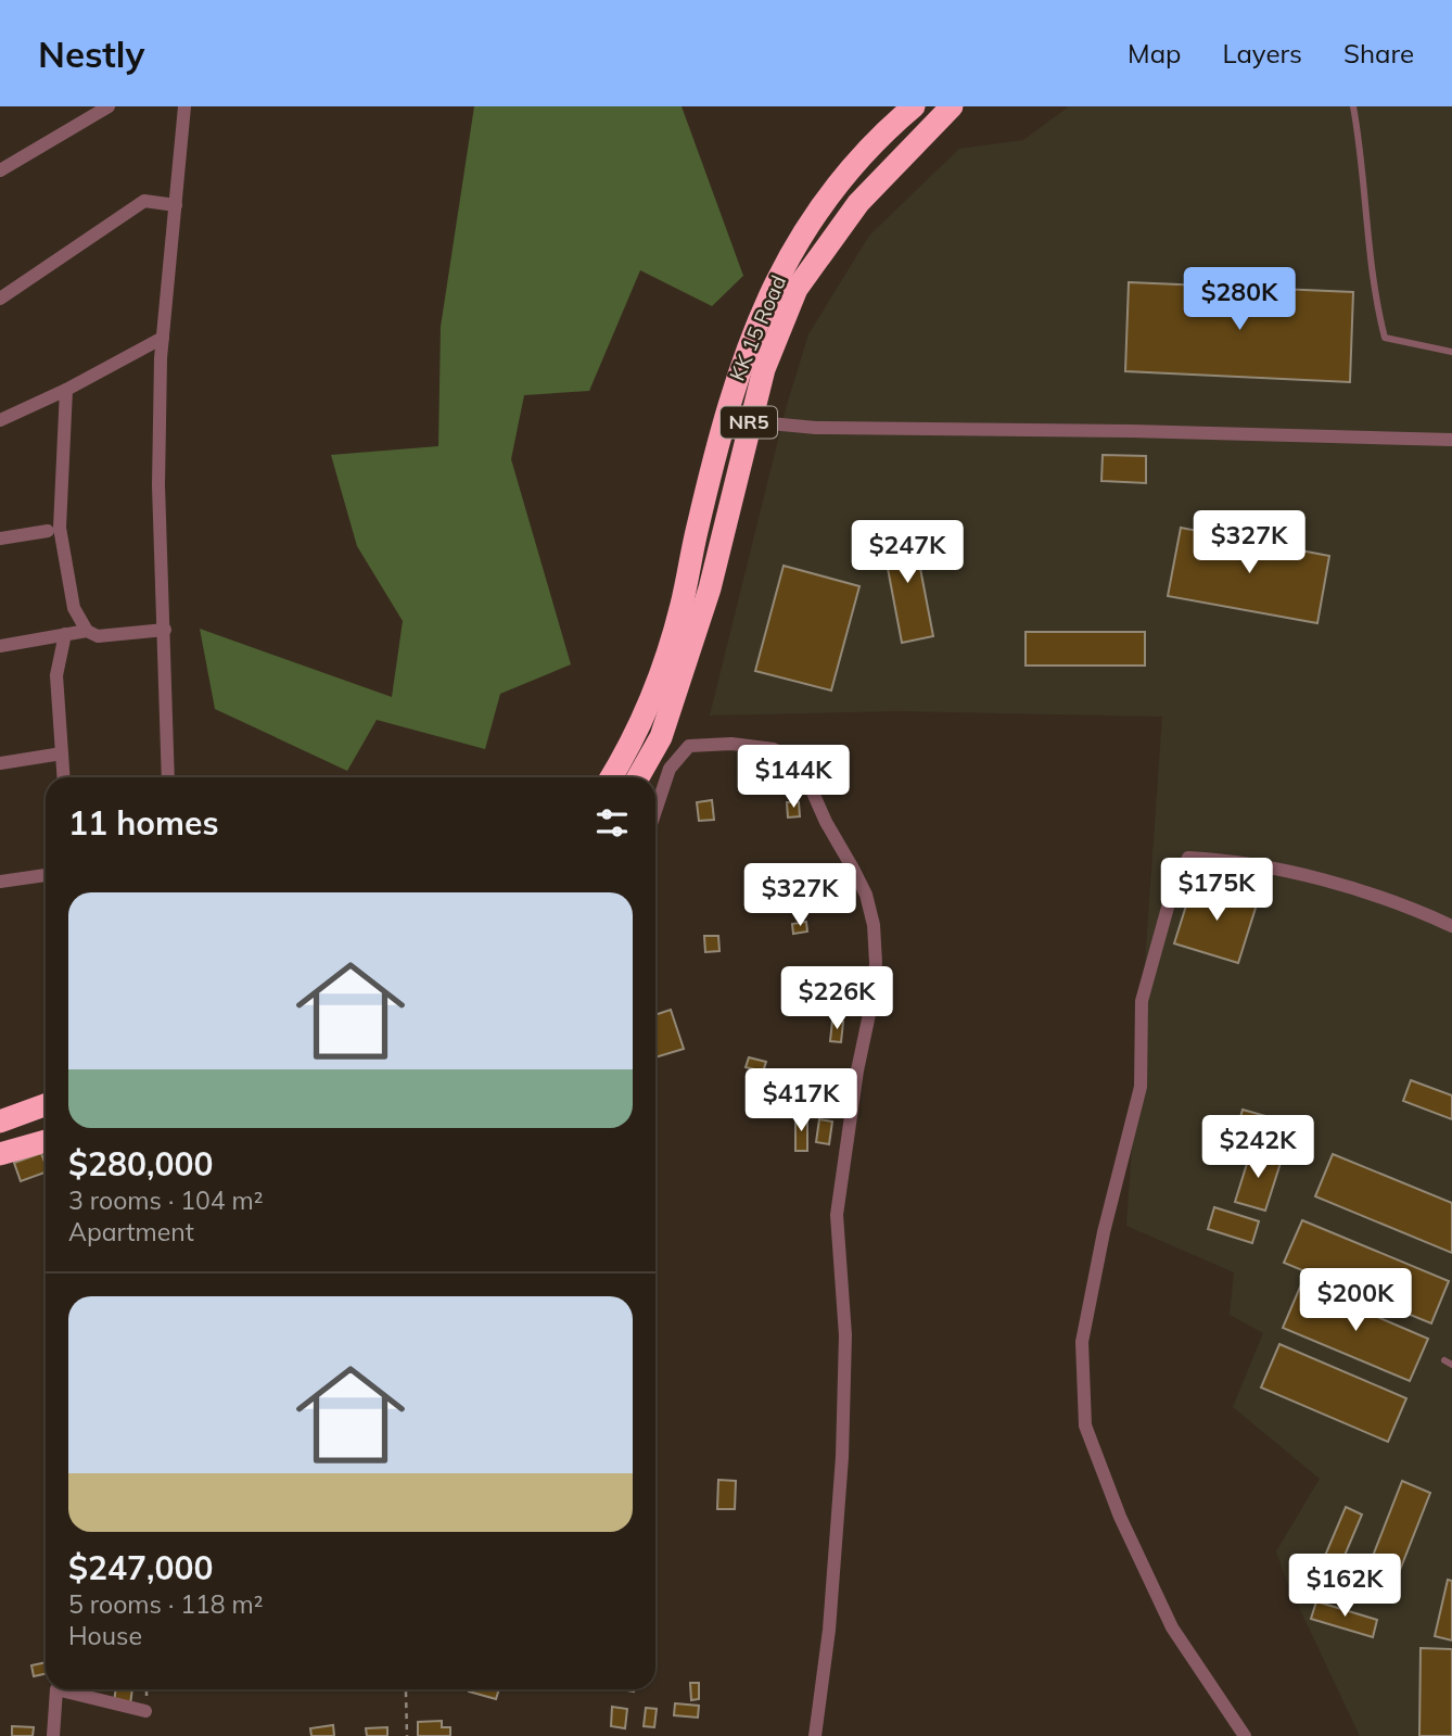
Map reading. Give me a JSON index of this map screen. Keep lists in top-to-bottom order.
{
  "streets": {
    "highway": ["KK 15 Road", "NR5"]
  },
  "page": {
    "header": "Nestly",
    "nav": ["Map", "Layers", "Share"],
    "price": [
      "$280K",
      "$327K",
      "$247K",
      "$144K",
      "$175K",
      "$327K",
      "$226K",
      "$417K",
      "$242K",
      "$200K",
      "$162K"
    ],
    "heading": "11 homes",
    "list": [
      {
        "name": "$280,000",
        "note": "3 rooms · 104 m² · Apartment"
      },
      {
        "name": "$247,000",
        "note": "5 rooms · 118 m² · House"
      }
    ]
  }
}
